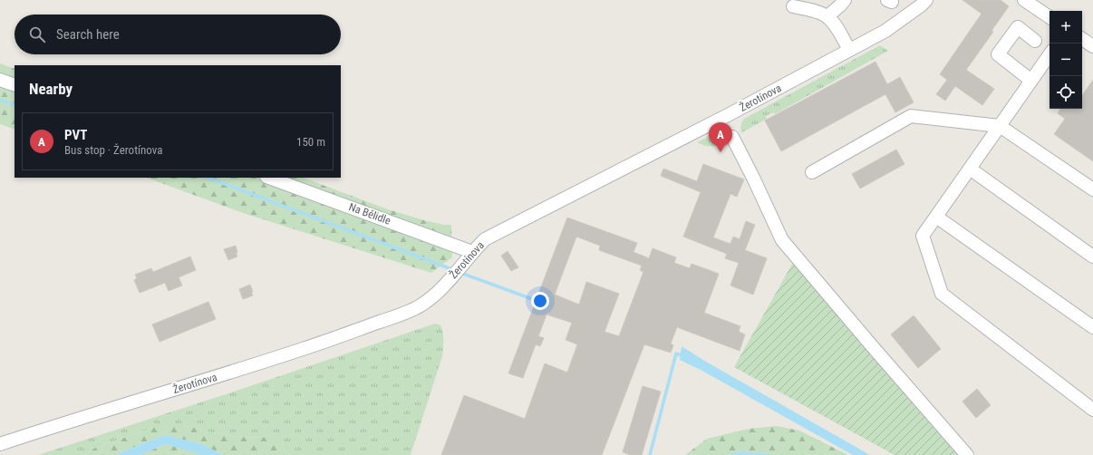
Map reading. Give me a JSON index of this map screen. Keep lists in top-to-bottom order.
{
  "streets": {
    "street": ["Žerotínova", "Na Bělidle"]
  },
  "crossings": [
    ["Žerotínova", "Na Bělidle"]
  ],
  "page": {
    "map_buttons": ["+", "−"],
    "search": "Search here",
    "heading": "Nearby",
    "list": [
      {
        "mark": "A",
        "name": "PVT",
        "note": "Bus stop · Žerotínova",
        "value": "150 m"
      }
    ],
    "pins": "A"
  }
}
